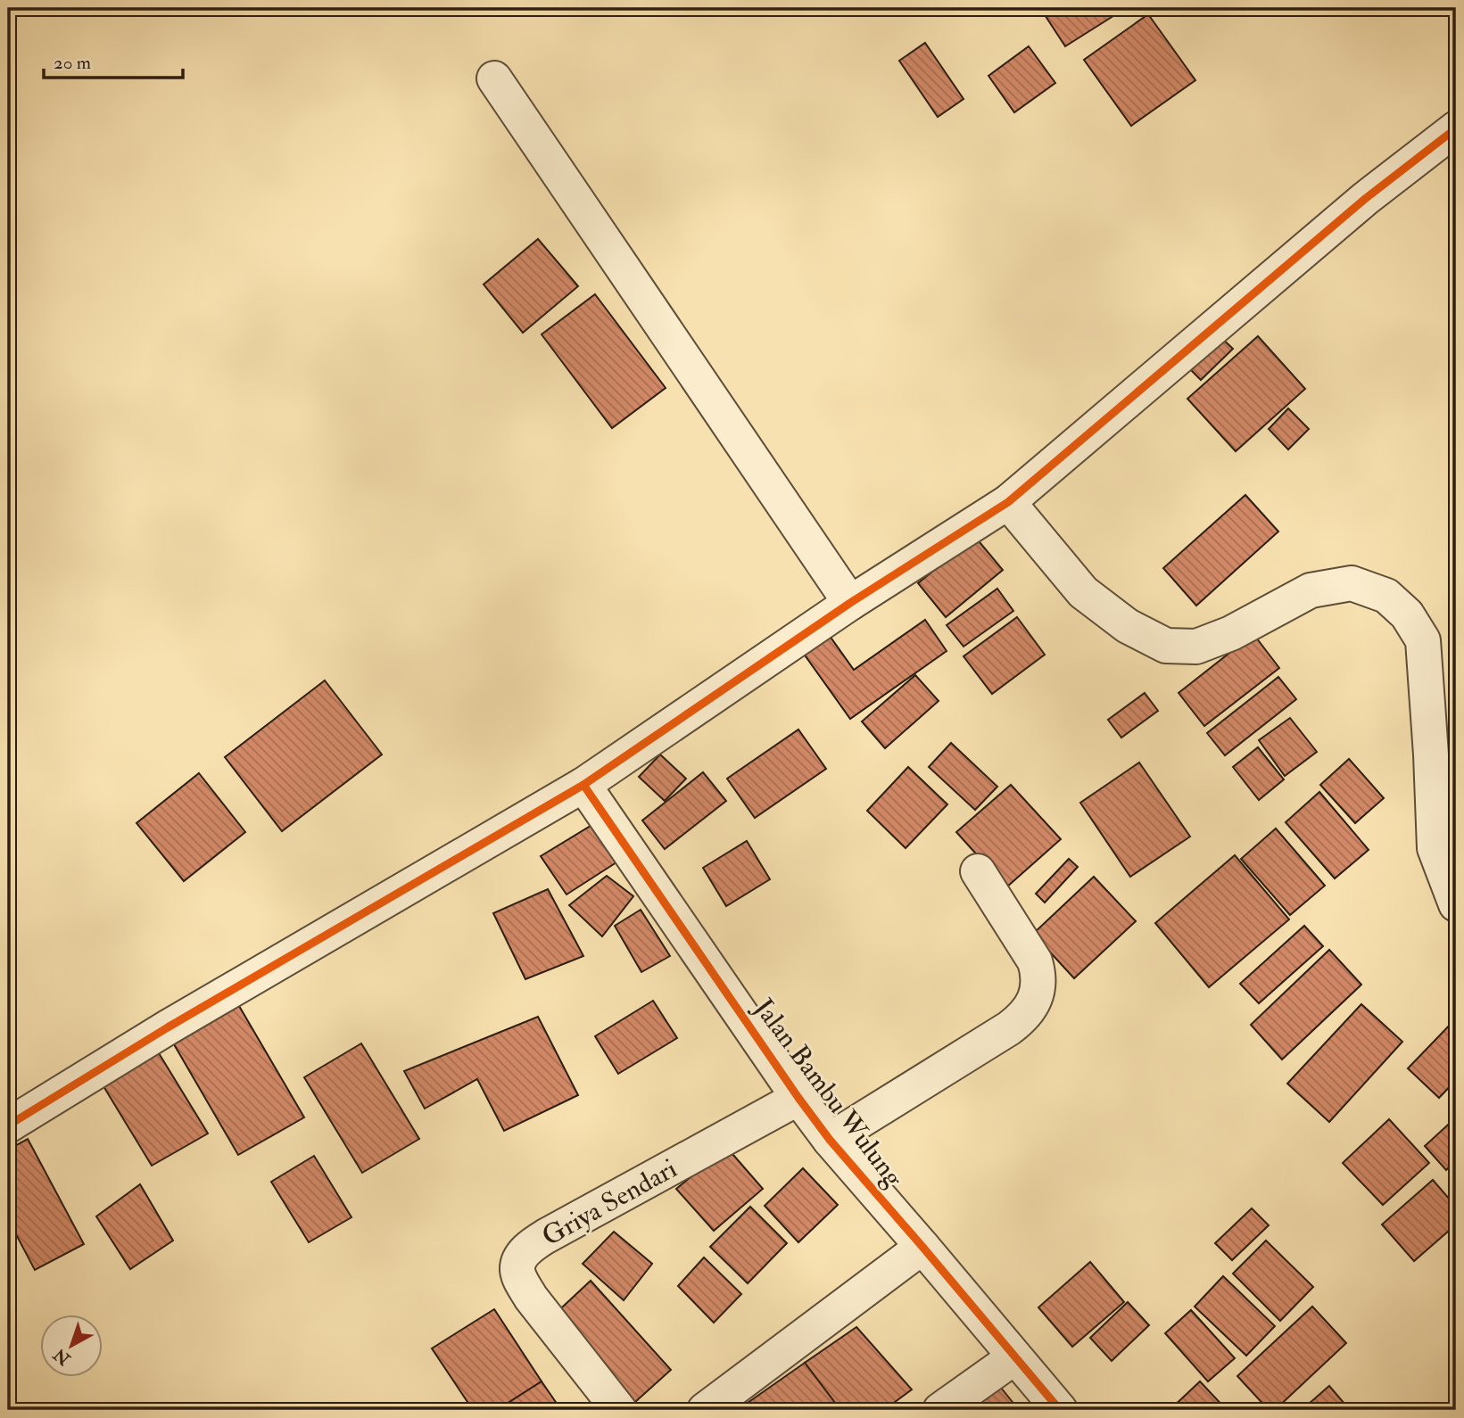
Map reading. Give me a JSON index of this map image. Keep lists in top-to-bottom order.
{
  "streets": {
    "street": ["Jalan Bambu Wulung", "Griya Sendari"]
  },
  "crossings": [
    ["Jalan Bambu Wulung", "Griya Sendari"]
  ],
  "scale_bar": "20 m",
  "north": "bottom left"
}
